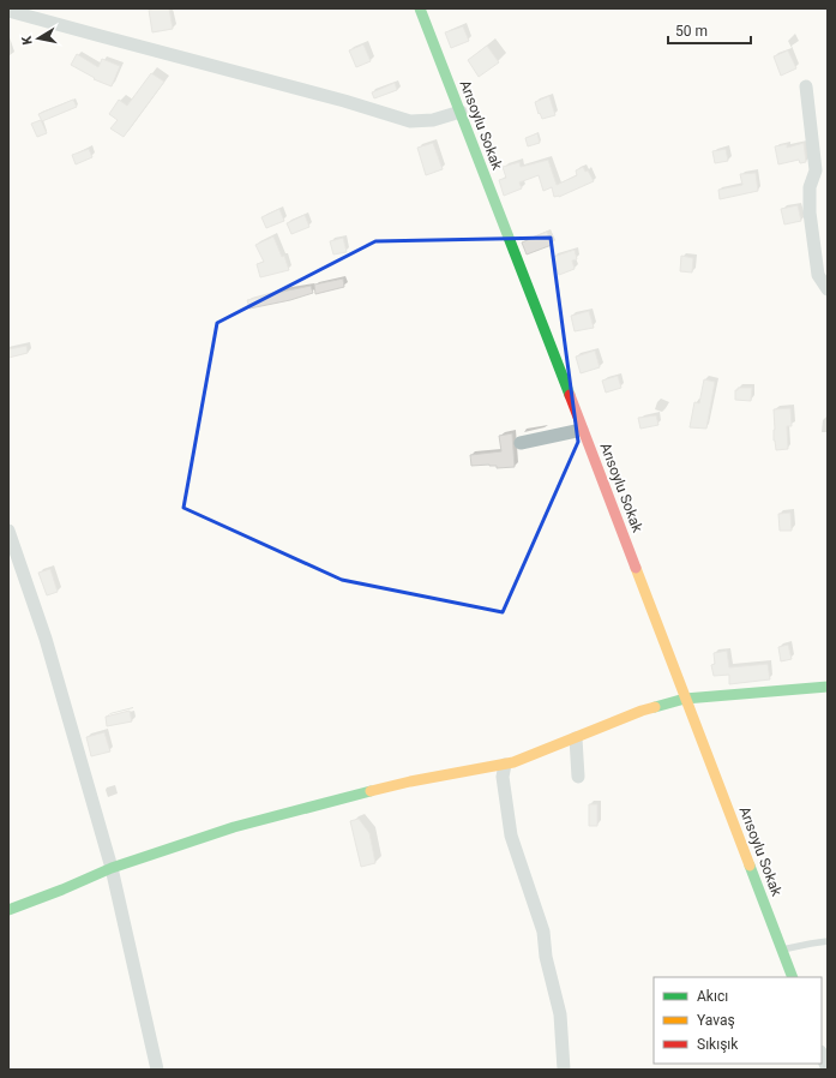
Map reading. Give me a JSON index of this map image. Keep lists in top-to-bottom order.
{
  "streets": {
    "street": ["Arısoylu Sokak"]
  },
  "legend": ["Akıcı", "Yavaş", "Sıkışık"],
  "scale_bar": "50 m",
  "north": "left"
}
